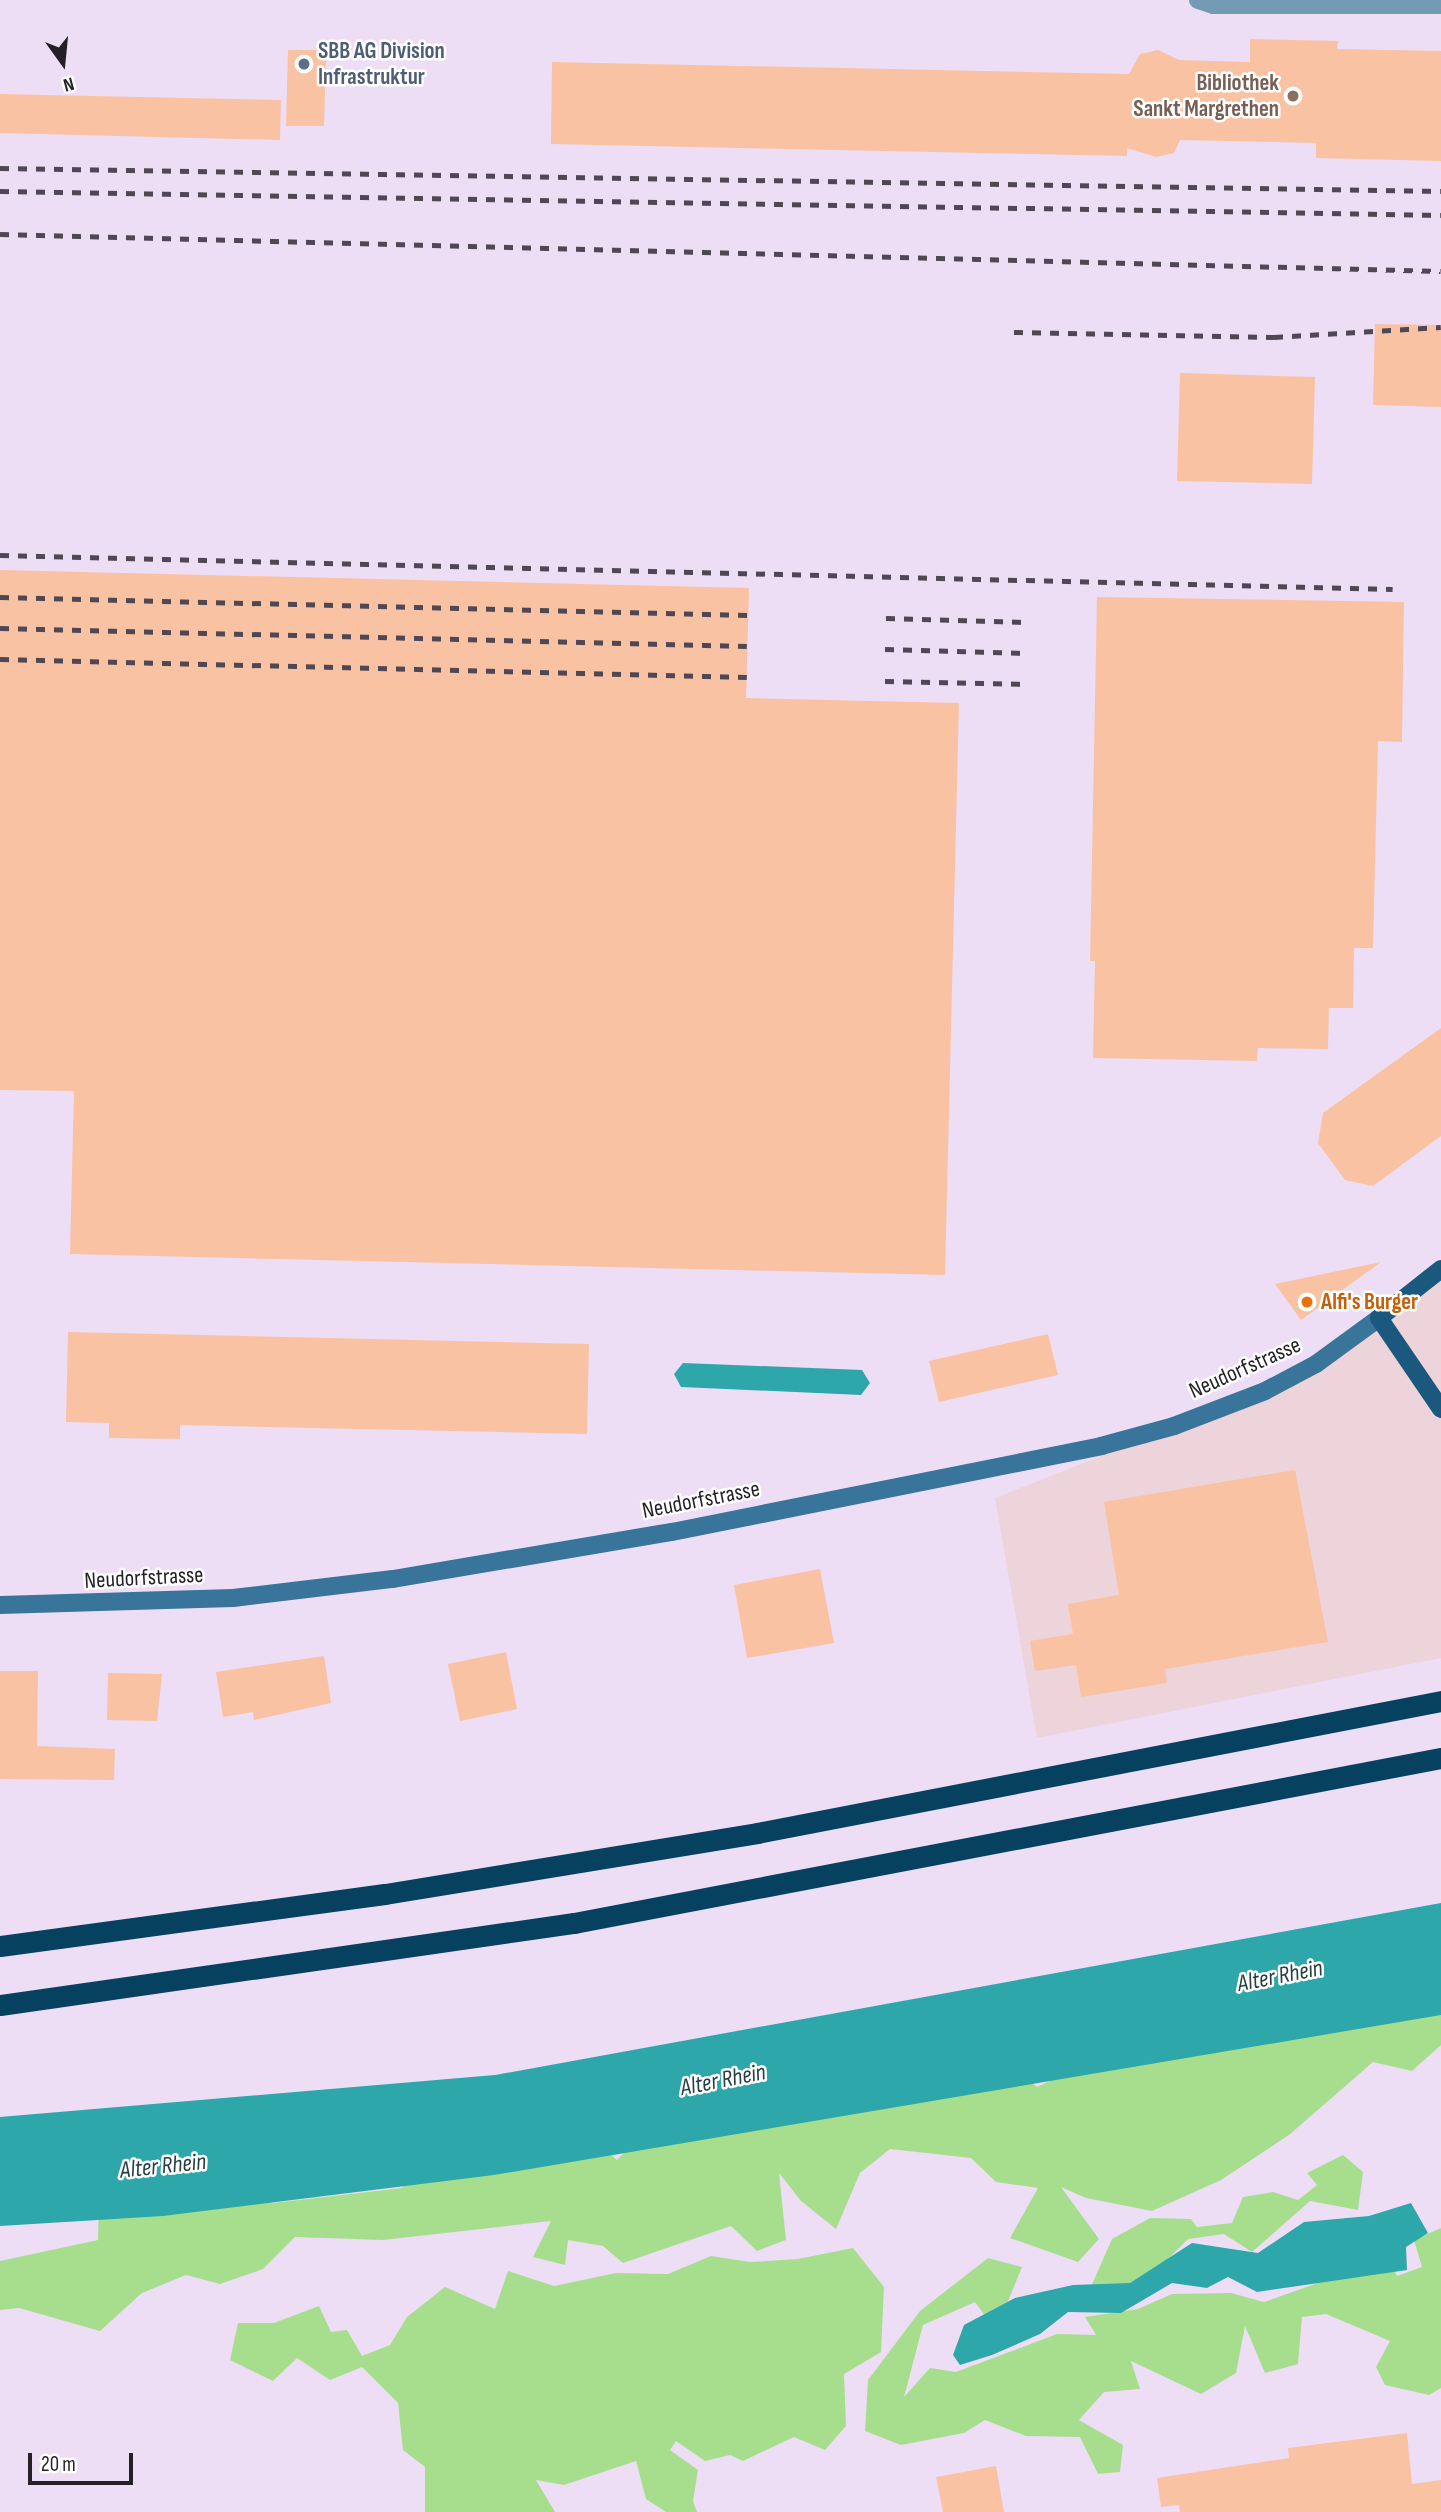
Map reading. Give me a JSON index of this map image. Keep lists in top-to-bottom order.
{
  "streets": {
    "main road": ["Neudorfstrasse"]
  },
  "water": ["Alter Rhein"],
  "places": ["SBB AG Division Infrastruktur", "Bibliothek Sankt Margrethen", "Alfi's Burger"],
  "scale_bar": "20 m",
  "north": "bottom"
}
